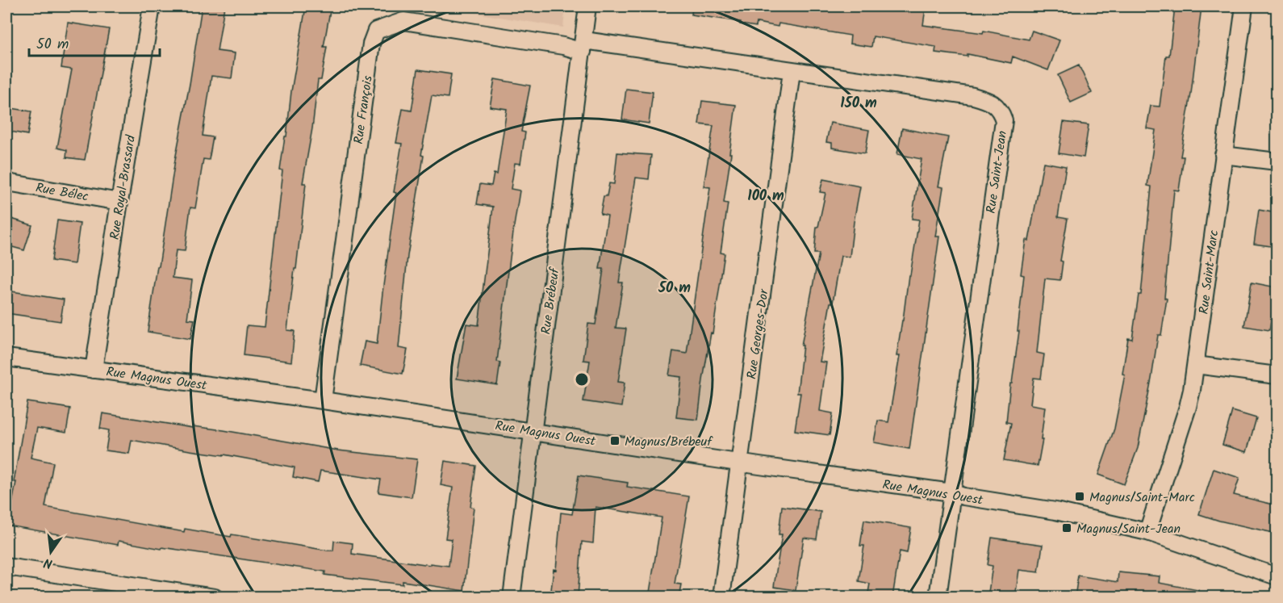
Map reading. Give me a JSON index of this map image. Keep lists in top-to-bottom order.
{
  "streets": {
    "street": [
      "Rue François",
      "Rue Saint-Jean",
      "Rue Royal-Brassard",
      "Rue Bélec",
      "Rue Saint-Marc",
      "Rue Brébeuf",
      "Rue Georges-Dor",
      "Rue Magnus Ouest"
    ]
  },
  "crossings": [
    ["Rue François", "Rue Saint-Jean"],
    ["Rue François", "Rue Brébeuf"],
    ["Rue François", "Rue Magnus Ouest"],
    ["Rue Saint-Jean", "Rue Brébeuf"],
    ["Rue Saint-Jean", "Rue Georges-Dor"],
    ["Rue Saint-Jean", "Rue Magnus Ouest"],
    ["Rue Royal-Brassard", "Rue Bélec"],
    ["Rue Royal-Brassard", "Rue Magnus Ouest"],
    ["Rue Saint-Marc", "Rue Magnus Ouest"],
    ["Rue Brébeuf", "Rue Magnus Ouest"],
    ["Rue Georges-Dor", "Rue Magnus Ouest"]
  ],
  "places": {
    "transit": ["Magnus/Brébeuf", "Magnus/Saint-Marc", "Magnus/Saint-Jean"]
  },
  "scale_bar": "50 m",
  "north": "bottom",
  "rings": ["150 m", "100 m", "50 m"]
}
